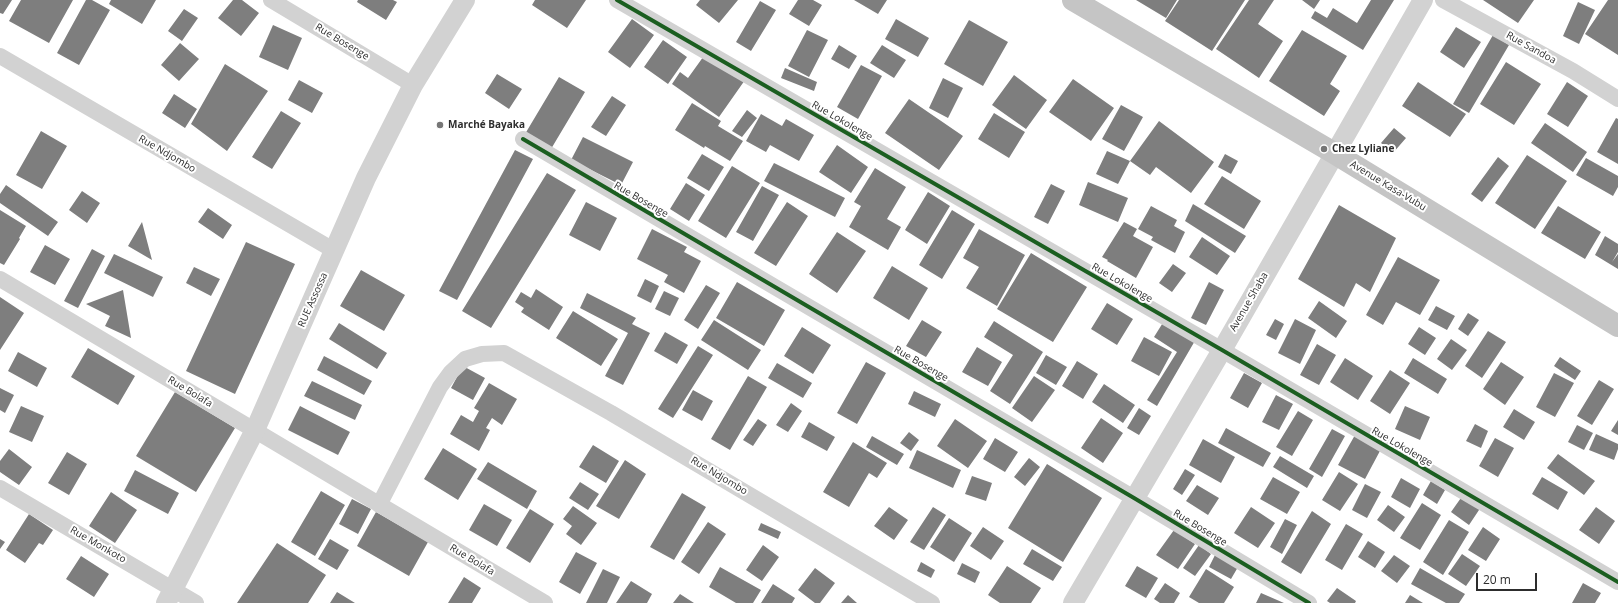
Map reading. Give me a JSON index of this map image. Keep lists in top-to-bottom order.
{
  "streets": {
    "main road": ["Avenue Kasa-Vubu"],
    "street": [
      "Rue Bosenge",
      "Rue Sandoa",
      "Rue Lokolenge",
      "Rue Ndjombo",
      "RUE Assossa",
      "Avenue Shaba",
      "Rue Bolafa",
      "Rue Monkoto"
    ]
  },
  "crossings": [
    ["Rue Bosenge", "RUE Assossa"],
    ["Rue Bosenge", "Avenue Shaba"],
    ["Rue Lokolenge", "Avenue Shaba"],
    ["Rue Ndjombo", "RUE Assossa"],
    ["Rue Ndjombo", "Rue Bolafa"],
    ["Avenue Kasa-Vubu", "Avenue Shaba"],
    ["RUE Assossa", "Rue Bolafa"],
    ["RUE Assossa", "Rue Monkoto"]
  ],
  "places": ["Marché Bayaka", "Chez Lyliane"],
  "scale_bar": "20 m"
}
